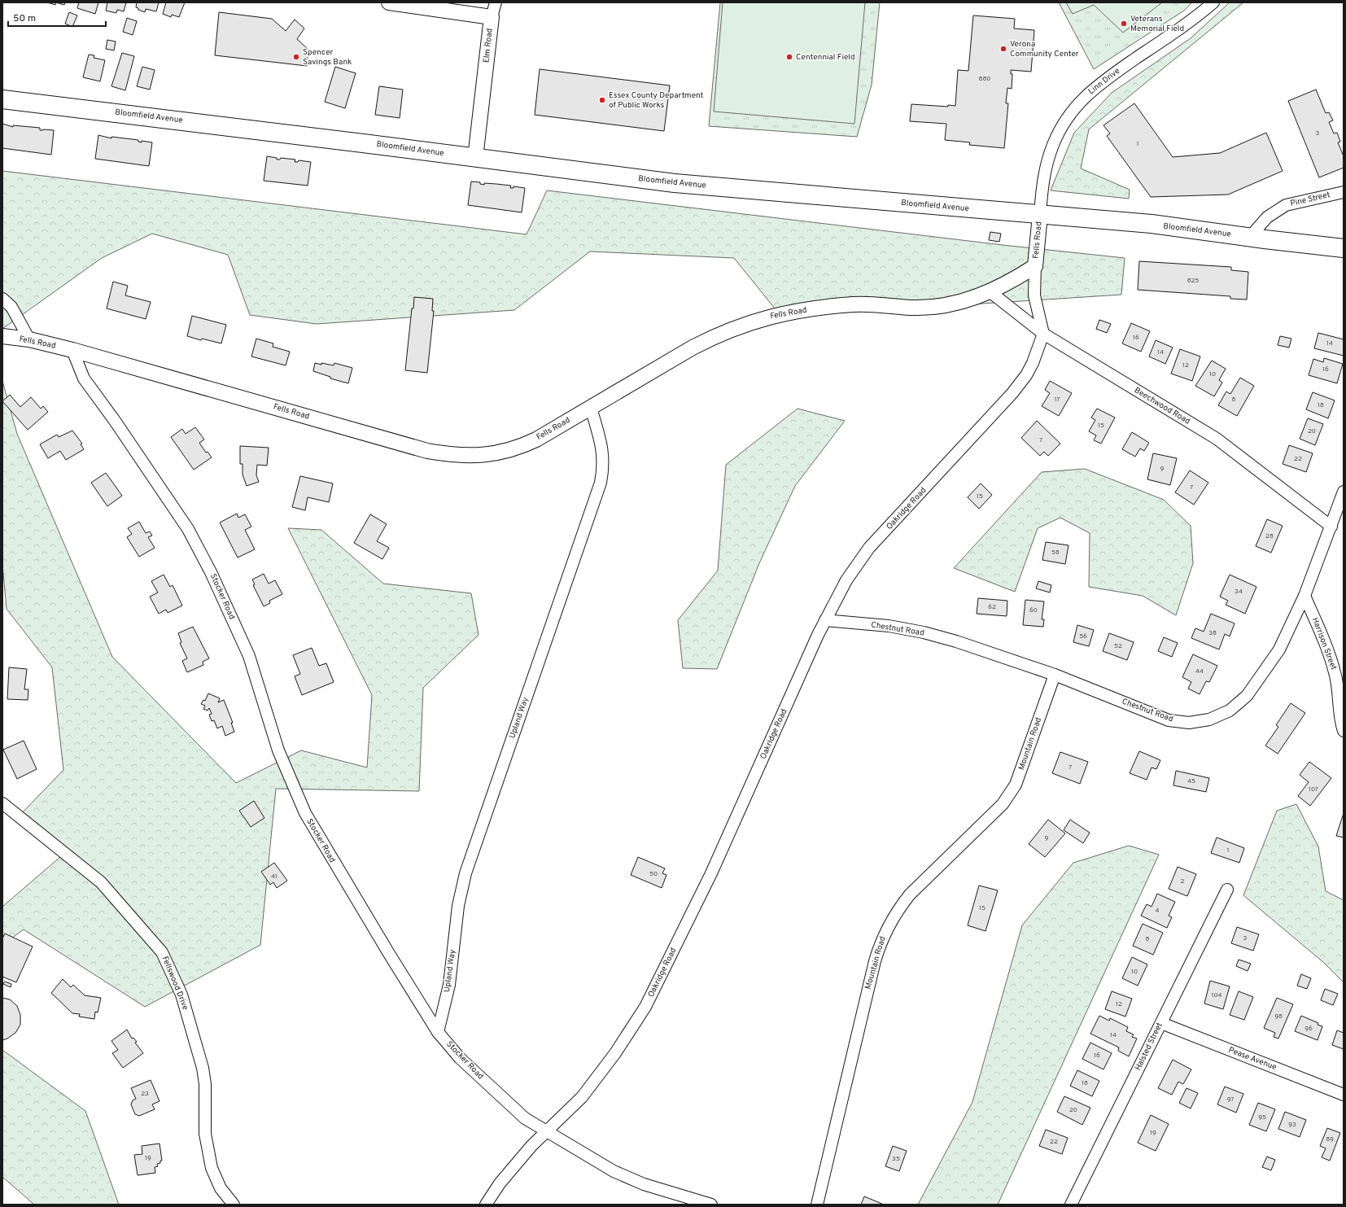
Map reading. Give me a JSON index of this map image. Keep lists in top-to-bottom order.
{
  "streets": {
    "main road": ["Bloomfield Avenue"],
    "street": [
      "Elm Road",
      "Linn Drive",
      "Pine Street",
      "Fells Road",
      "Beechwood Road",
      "Oakridge Road",
      "Stocker Road",
      "Chestnut Road",
      "Harrison Street",
      "Upland Way",
      "Mountain Road",
      "Fellswood Drive",
      "Halsted Street",
      "Pease Avenue"
    ]
  },
  "crossings": [
    ["Elm Road", "Bloomfield Avenue"],
    ["Linn Drive", "Bloomfield Avenue"],
    ["Linn Drive", "Fells Road"],
    ["Bloomfield Avenue", "Pine Street"],
    ["Bloomfield Avenue", "Fells Road"],
    ["Fells Road", "Beechwood Road"],
    ["Fells Road", "Stocker Road"],
    ["Fells Road", "Upland Way"],
    ["Beechwood Road", "Oakridge Road"],
    ["Beechwood Road", "Chestnut Road"],
    ["Oakridge Road", "Stocker Road"],
    ["Oakridge Road", "Chestnut Road"],
    ["Stocker Road", "Upland Way"],
    ["Chestnut Road", "Harrison Street"],
    ["Chestnut Road", "Mountain Road"],
    ["Halsted Street", "Pease Avenue"]
  ],
  "places": [
    "Veterans Memorial Field",
    "Verona Community Center",
    "Spencer Savings Bank",
    "Centennial Field",
    "Essex County Department of Public Works"
  ],
  "house_numbers": [
    "880",
    "3",
    "1",
    "825",
    "16",
    "14",
    "14",
    "12",
    "16",
    "10",
    "17",
    "8",
    "18",
    "15",
    "20",
    "7",
    "22",
    "9",
    "7",
    "15",
    "28",
    "58",
    "34",
    "62",
    "60",
    "38",
    "56",
    "52",
    "44",
    "7",
    "45",
    "107",
    "9",
    "1",
    "50",
    "41",
    "2",
    "15",
    "4",
    "3",
    "8",
    "10",
    "104",
    "12",
    "98",
    "96",
    "14",
    "16",
    "18",
    "23",
    "97",
    "20",
    "95",
    "93",
    "19",
    "89",
    "22",
    "19",
    "35"
  ],
  "scale_bar": "50 m"
}
